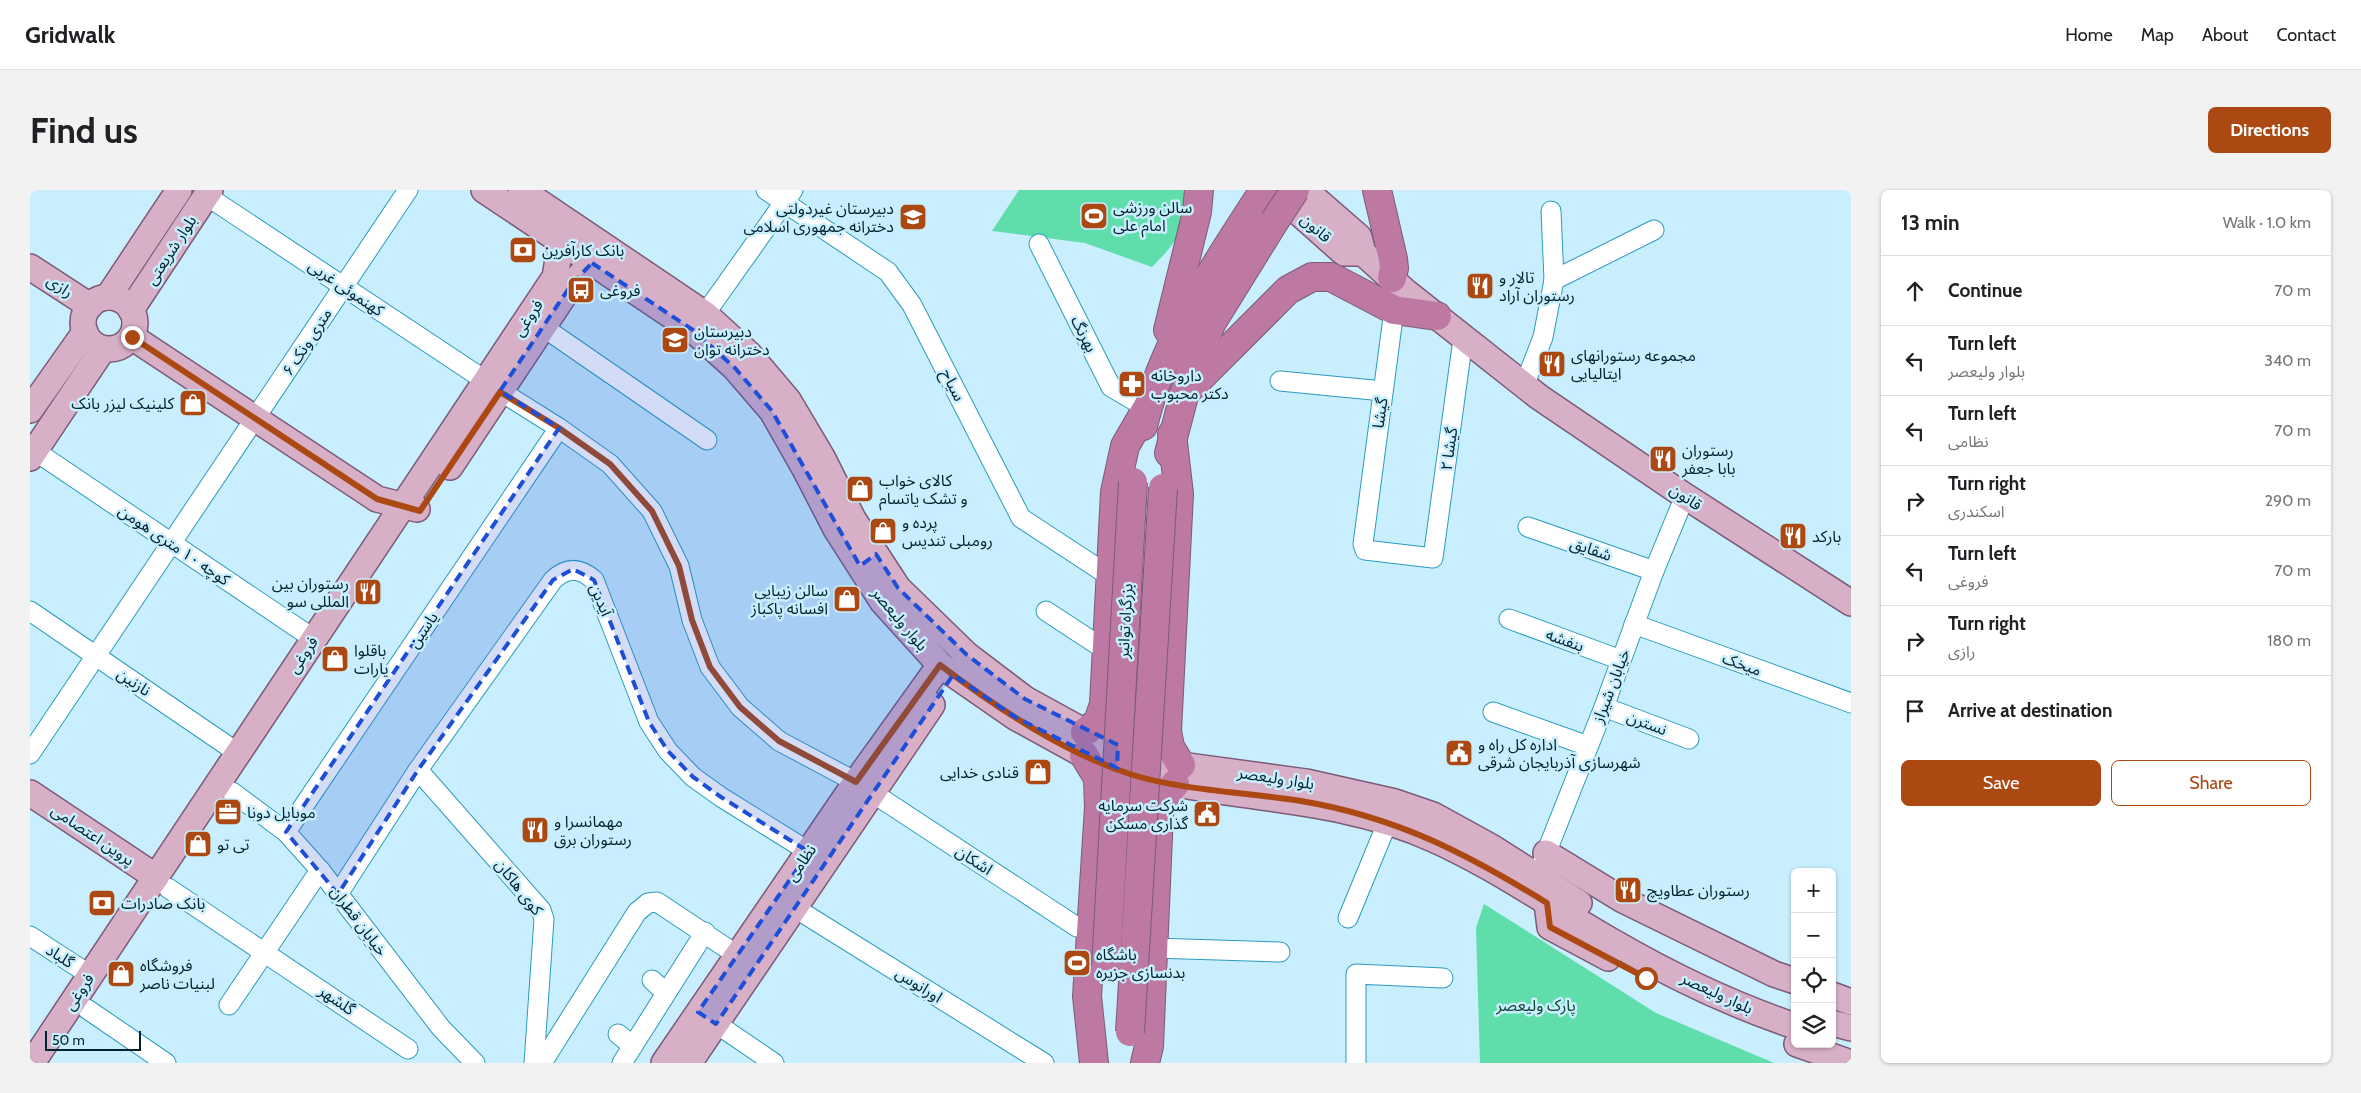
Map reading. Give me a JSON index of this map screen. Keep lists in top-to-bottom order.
{
  "streets": {
    "highway": ["بزرگراه توانیر"],
    "main road": [
      "قانون",
      "بلوار شریعتى",
      "رازی",
      "فروغى",
      "بلوار ولیعصر",
      "پروین اعتصامى",
      "نظامی"
    ],
    "street": [
      "کهنموئی غربی",
      "بهرنگ",
      "۶ متری ونک",
      "سیاح",
      "گیشا",
      "گیشا ۲",
      "کوچه ۱۰ متری هومن",
      "شقایق",
      "آیدین",
      "یاسین",
      "بنفشه",
      "میخک",
      "نازنین",
      "خیابان شیراز",
      "نسترن",
      "اشکان",
      "کوی هاکان",
      "خیابان قطران",
      "گلباد",
      "اورانوس",
      "گلشهر"
    ]
  },
  "crossings": [
    ["قانون", "گیشا"],
    ["قانون", "گیشا ۲"],
    ["قانون", "خیابان شیراز"],
    ["بلوار شریعتى", "رازی"],
    ["بلوار شریعتى", "کهنموئی غربی"],
    ["کهنموئی غربی", "فروغى"],
    ["کهنموئی غربی", "۶ متری ونک"],
    ["کهنموئی غربی", "یاسین"],
    ["کهنموئی غربی", "اشکان"],
    ["فروغى", "کوچه ۱۰ متری هومن"],
    ["فروغى", "بلوار ولیعصر"],
    ["فروغى", "نازنین"],
    ["فروغى", "پروین اعتصامى"],
    ["فروغى", "خیابان قطران"],
    ["فروغى", "گلباد"],
    ["فروغى", "گلشهر"],
    ["بهرنگ", "بزرگراه توانیر"],
    ["۶ متری ونک", "کوچه ۱۰ متری هومن"],
    ["۶ متری ونک", "نازنین"],
    ["گیشا", "گیشا ۲"],
    ["شقایق", "خیابان شیراز"],
    ["آیدین", "نظامی"],
    ["آیدین", "کوی هاکان"],
    ["آیدین", "خیابان قطران"],
    ["بلوار ولیعصر", "خیابان شیراز"],
    ["بلوار ولیعصر", "نظامی"],
    ["یاسین", "اشکان"],
    ["یاسین", "خیابان قطران"],
    ["بنفشه", "خیابان شیراز"],
    ["میخک", "خیابان شیراز"],
    ["خیابان شیراز", "نسترن"],
    ["پروین اعتصامى", "گلشهر"],
    ["اشکان", "نظامی"],
    ["نظامی", "اورانوس"]
  ],
  "parks": ["پارک ولیعصر"],
  "places": {
    "sports": ["سالن ورزشی امام علی", "باشگاه بدنسازی جزیره"],
    "school or university": ["دبیرستان غیردولتی دخترانه جمهوری اسلامی", "دبیرستان دخترانه توان"],
    "bank": ["بانک کارآفرین", "بانک صادرات"],
    "restaurant": [
      "تالار و رستوران آراد",
      "مجموعه رستورانهای ایتالیایی",
      "رستوران بابا جعفر",
      "بارکد",
      "رستوران بین المللی سو",
      "مهمانسرا و رستوران برق",
      "رستوران عطاویچ"
    ],
    "bus stop": ["فروغی"],
    "pharmacy": ["داروخانه دکتر محبوب"],
    "shop": [
      "کلینیک لیزر بانک",
      "کالای خواب و تشک یاتسام",
      "پرده و رومبلی تندیس",
      "سالن زیبایی افسانه پاکباز",
      "باقلوا یارات",
      "قنادی خدایی",
      "تی تو",
      "فروشگاه لبنیات ناصر"
    ],
    "public building": ["اداره کل راه و شهرسازی آذربایجان شرقی", "شرکت سرمایه گذاری مسکن"],
    "office": ["موبایل دونا"]
  },
  "scale_bar": "50 m",
  "page": {
    "header": "Gridwalk",
    "nav": [
      "Home",
      "Map",
      "About",
      "Contact"
    ],
    "buttons": [
      "Directions",
      ["Save", "Share"]
    ],
    "title": "Find us",
    "heading": ["13 min", "Walk · 1.0 km"],
    "list": [
      ["Continue", "70 m"],
      ["Turn left", "بلوار ولیعصر", "340 m"],
      ["Turn left", "نظامی", "70 m"],
      ["Turn right", "اسکندری", "290 m"],
      ["Turn left", "فروغى", "70 m"],
      ["Turn right", "رازی", "180 m"],
      "Arrive at destination"
    ],
    "map_buttons": ["+", "−"],
    "scale": "50 m"
  }
}
